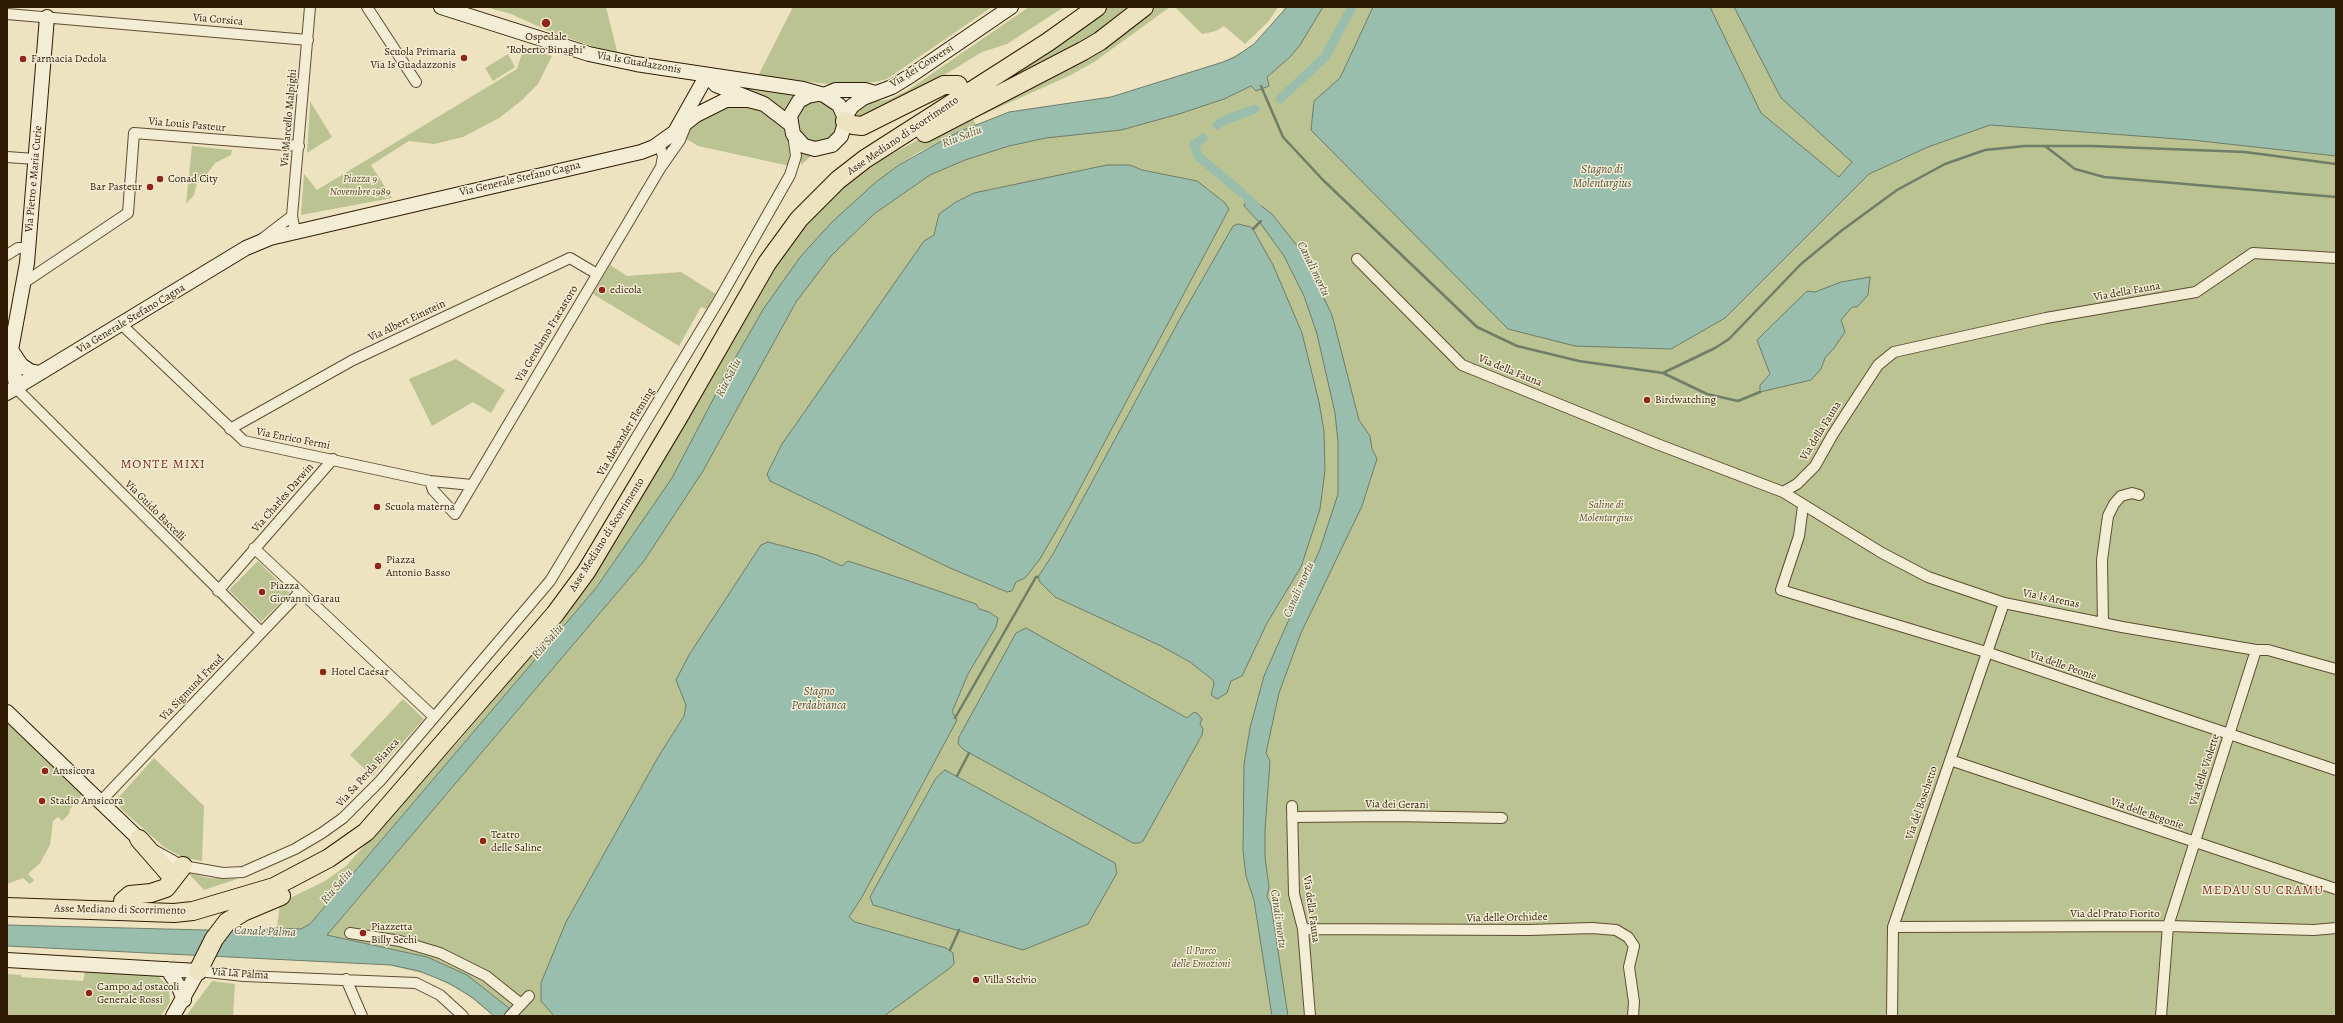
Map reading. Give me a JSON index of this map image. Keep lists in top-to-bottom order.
{
  "streets": {
    "highway": ["Asse Mediano di Scorrimento"],
    "street": [
      "Via Corsica",
      "Via Is Guadazzonis",
      "Via dei Conversi",
      "Via Marcello Malpighi",
      "Via Louis Pasteur",
      "Via Pietro e Maria Curie",
      "Via Generale Stefano Cagna",
      "Via della Fauna",
      "Via Albert Einstein",
      "Via Gerolamo Fracastoro",
      "Via Alexander Fleming",
      "Via Enrico Fermi",
      "Via Charles Darwin",
      "Via Guido Baccelli",
      "Via Is Arenas",
      "Via delle Peonie",
      "Via Sigmund Freud",
      "Via delle Violette",
      "Via Sa Perda Bianca",
      "Via del Boschetto",
      "Via dei Gerani",
      "Via delle Begonie",
      "Via del Prato Fiorito",
      "Via delle Orchidee",
      "Via La Palma"
    ]
  },
  "crossings": [
    ["Via Corsica", "Via Marcello Malpighi"],
    ["Via Corsica", "Via Pietro e Maria Curie"],
    ["Via Is Guadazzonis", "Via dei Conversi"],
    ["Via Is Guadazzonis", "Via Generale Stefano Cagna"],
    ["Via Is Guadazzonis", "Via Alexander Fleming"],
    ["Via dei Conversi", "Via Alexander Fleming"],
    ["Via Marcello Malpighi", "Via Louis Pasteur"],
    ["Via Marcello Malpighi", "Via Generale Stefano Cagna"],
    ["Via Louis Pasteur", "Via Pietro e Maria Curie"],
    ["Via Pietro e Maria Curie", "Via Generale Stefano Cagna"],
    ["Via Pietro e Maria Curie", "Via Guido Baccelli"],
    ["Via Generale Stefano Cagna", "Via Gerolamo Fracastoro"],
    ["Via Generale Stefano Cagna", "Via Enrico Fermi"],
    ["Via Generale Stefano Cagna", "Via Guido Baccelli"],
    ["Via della Fauna", "Via Is Arenas"],
    ["Via della Fauna", "Via dei Gerani"],
    ["Via della Fauna", "Via delle Orchidee"],
    ["Via Albert Einstein", "Via Gerolamo Fracastoro"],
    ["Via Albert Einstein", "Via Enrico Fermi"],
    ["Via Gerolamo Fracastoro", "Via Enrico Fermi"],
    ["Via Alexander Fleming", "Via Charles Darwin"],
    ["Via Alexander Fleming", "Via Sa Perda Bianca"],
    ["Via Enrico Fermi", "Via Charles Darwin"],
    ["Via Charles Darwin", "Via Sigmund Freud"],
    ["Via Charles Darwin", "Via Sa Perda Bianca"],
    ["Via Guido Baccelli", "Via Sigmund Freud"],
    ["Via Is Arenas", "Via delle Peonie"],
    ["Via Is Arenas", "Via delle Violette"],
    ["Via Is Arenas", "Via del Boschetto"],
    ["Via delle Peonie", "Via delle Violette"],
    ["Via delle Peonie", "Via del Boschetto"],
    ["Via delle Violette", "Via delle Begonie"],
    ["Via delle Violette", "Via del Prato Fiorito"],
    ["Via del Boschetto", "Via delle Begonie"],
    ["Via del Boschetto", "Via del Prato Fiorito"]
  ],
  "districts": ["MONTE MIXI", "MEDAU SU CRAMU"],
  "water": [
    "Riu Saliu",
    "Stagno di Molentargius",
    "Canali mortu",
    "Stagno Perdabianca",
    "Canale Palma"
  ],
  "parks": ["Piazza 9 Novembre 1989", "Saline di Molentargius", "Il Parco delle Emozioni"],
  "places": [
    "Ospedale \"Roberto Binaghi\"",
    "Scuola Primaria Via Is Guadazzonis",
    "Farmacia Dedola",
    "Conad City",
    "Bar Pasteur",
    "edicola",
    "Birdwatching",
    "Scuola materna",
    "Piazza Antonio Basso",
    "Piazza Giovanni Garau",
    "Hotel Caesar",
    "Amsicora",
    "Stadio Amsicora",
    "Teatro delle Saline",
    "Piazzetta Billy Sechi",
    "Villa Stelvio",
    "Campo ad ostacoli Generale Rossi"
  ]
}
